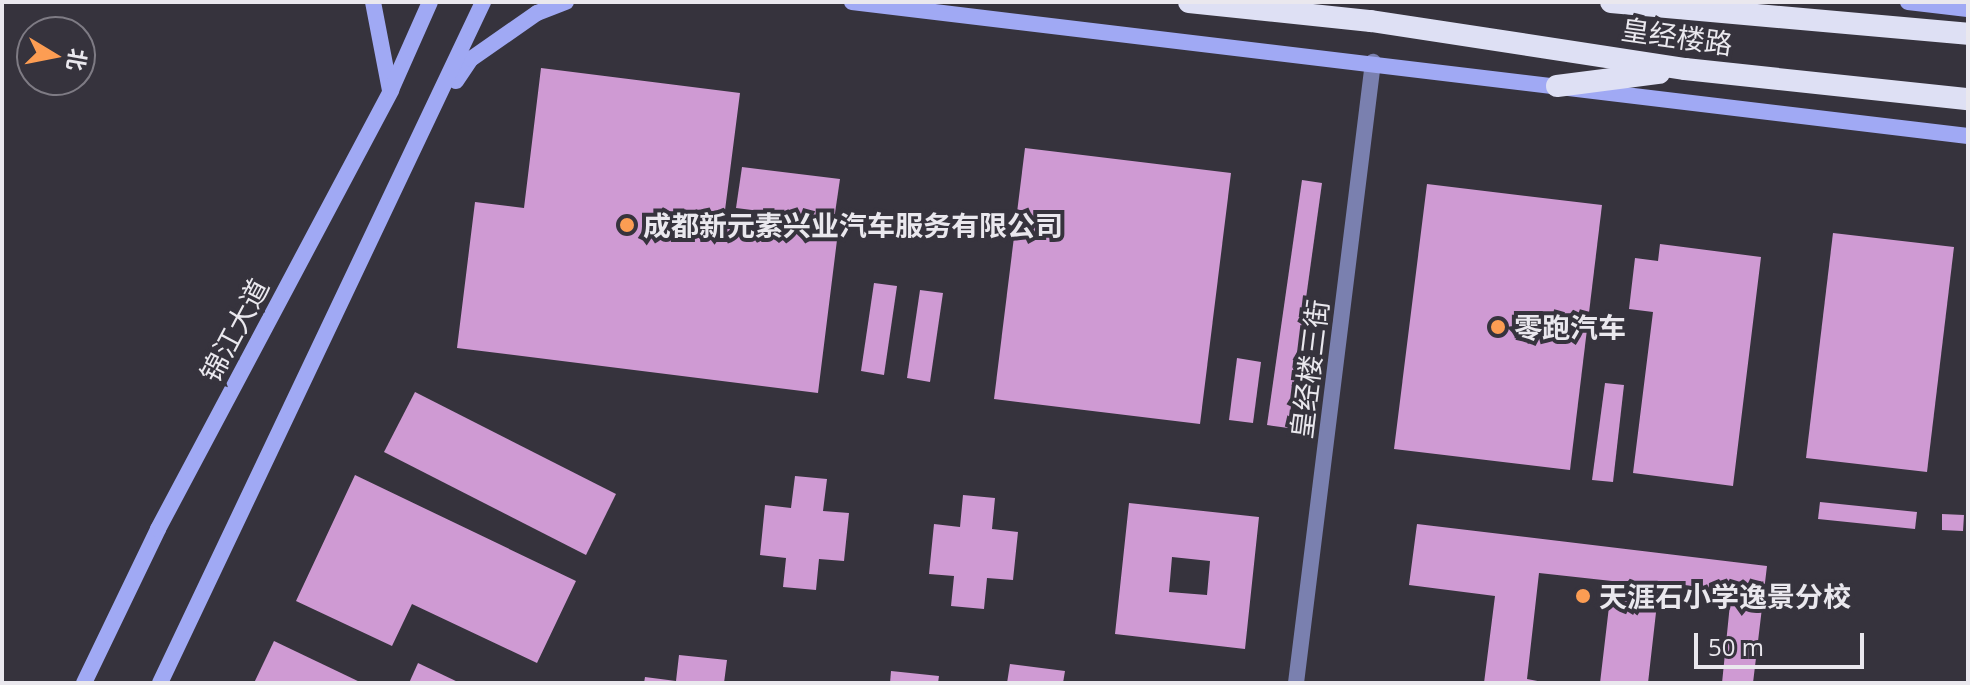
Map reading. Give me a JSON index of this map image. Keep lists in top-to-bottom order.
{
  "streets": {
    "highway": ["皇经楼路"],
    "main road": ["锦江大道"],
    "street": ["皇经楼三街"]
  },
  "places": ["成都新元素兴业汽车服务有限公司", "零跑汽车", "天涯石小学逸景分校"],
  "scale_bar": "50 m",
  "north": "right"
}
